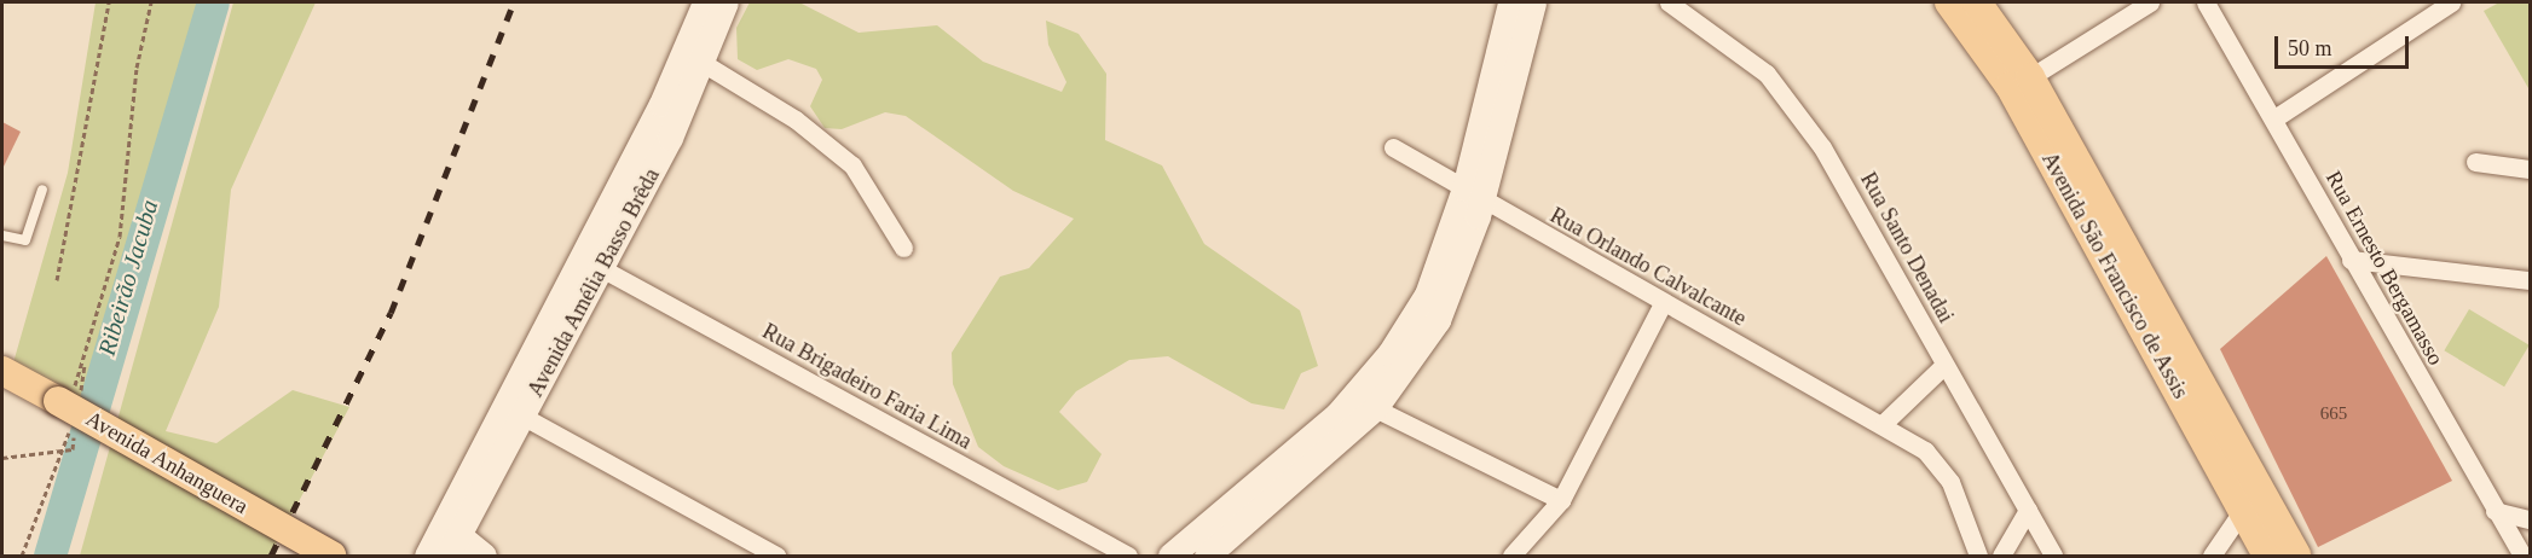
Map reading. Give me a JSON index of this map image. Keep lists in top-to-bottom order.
{
  "streets": {
    "main road": ["Avenida São Francisco de Assis", "Avenida Amélia Basso Brêda", "Avenida Anhanguera"],
    "street": [
      "Rua Santo Denadai",
      "Rua Orlando Calvalcante",
      "Rua Ernesto Bergamasso",
      "Rua Brigadeiro Faria Lima"
    ]
  },
  "crossings": [
    ["Avenida Amélia Basso Brêda", "Rua Brigadeiro Faria Lima"]
  ],
  "water": ["Ribeirão Jacuba"],
  "house_numbers": ["665"],
  "scale_bar": "50 m"
}
